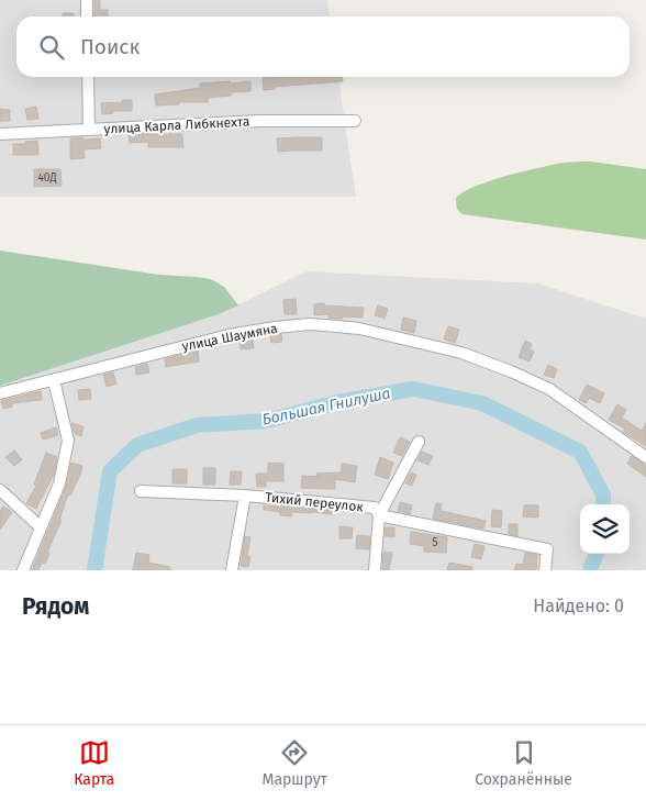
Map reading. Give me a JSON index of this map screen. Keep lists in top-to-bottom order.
{
  "streets": {
    "street": ["улица Карла Либкнехта", "улица Шаумяна", "Тихий переулок"]
  },
  "water": ["Большая Гнилуша"],
  "house_numbers": ["40Д", "5"],
  "page": {
    "search": "Поиск",
    "heading": ["Рядом", "Найдено: 0"],
    "nav": ["Карта", "Маршрут", "Сохранённые"]
  }
}
